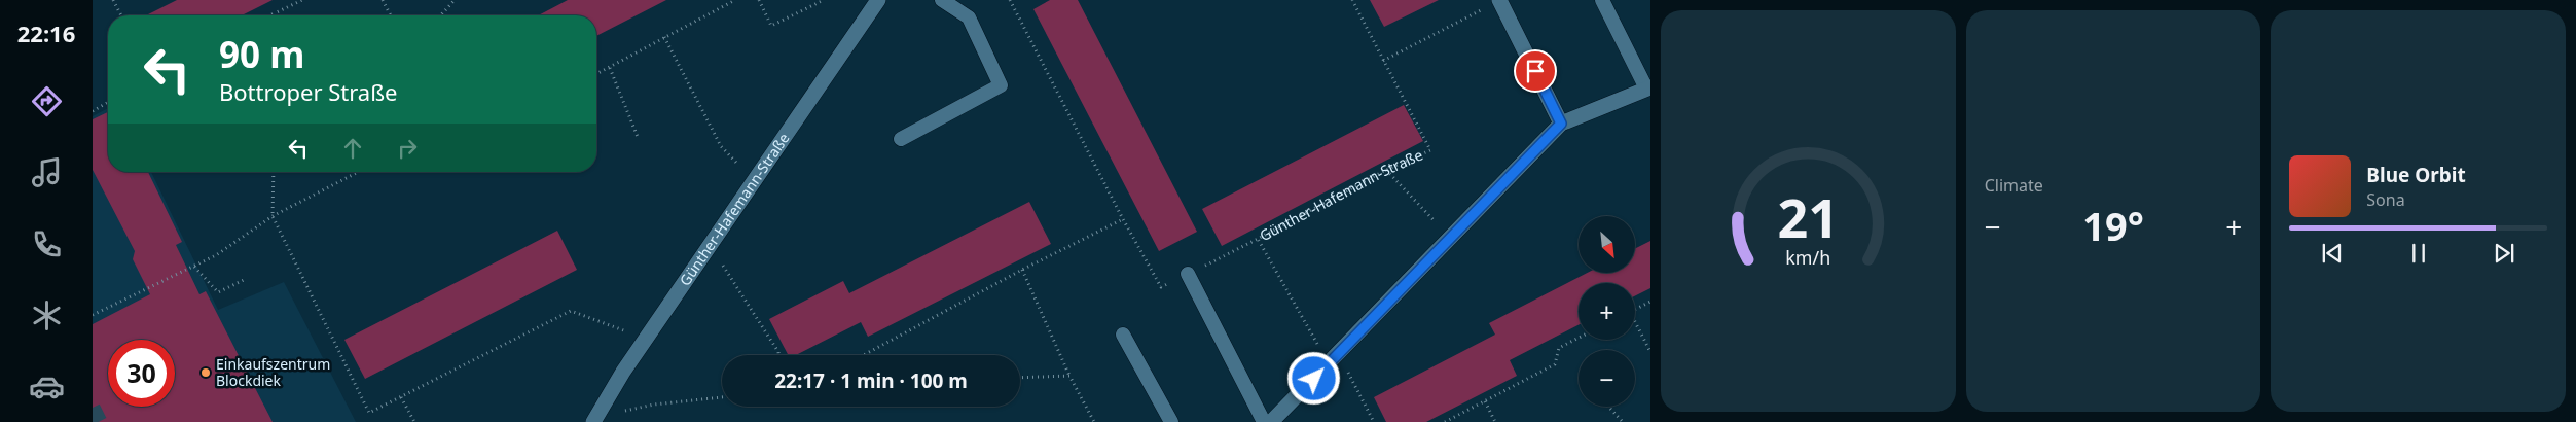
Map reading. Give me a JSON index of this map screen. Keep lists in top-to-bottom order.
{
  "streets": {
    "street": ["Günther-Hafemann-Straße"]
  },
  "places": ["Einkaufszentrum Blockdiek"],
  "north": "bottom right",
  "page": {
    "tabs": "22:16",
    "tile": "Climate",
    "turn": ["90 m", "Bottroper Straße"],
    "song": ["Blue Orbit", "Sona"],
    "heat": ["−", "19°", "+"],
    "map_buttons": ["+", "−"],
    "limit": "30",
    "trip": "22:17 · 1 min · 100 m",
    "gauge": ["21", "km/h"]
  }
}
